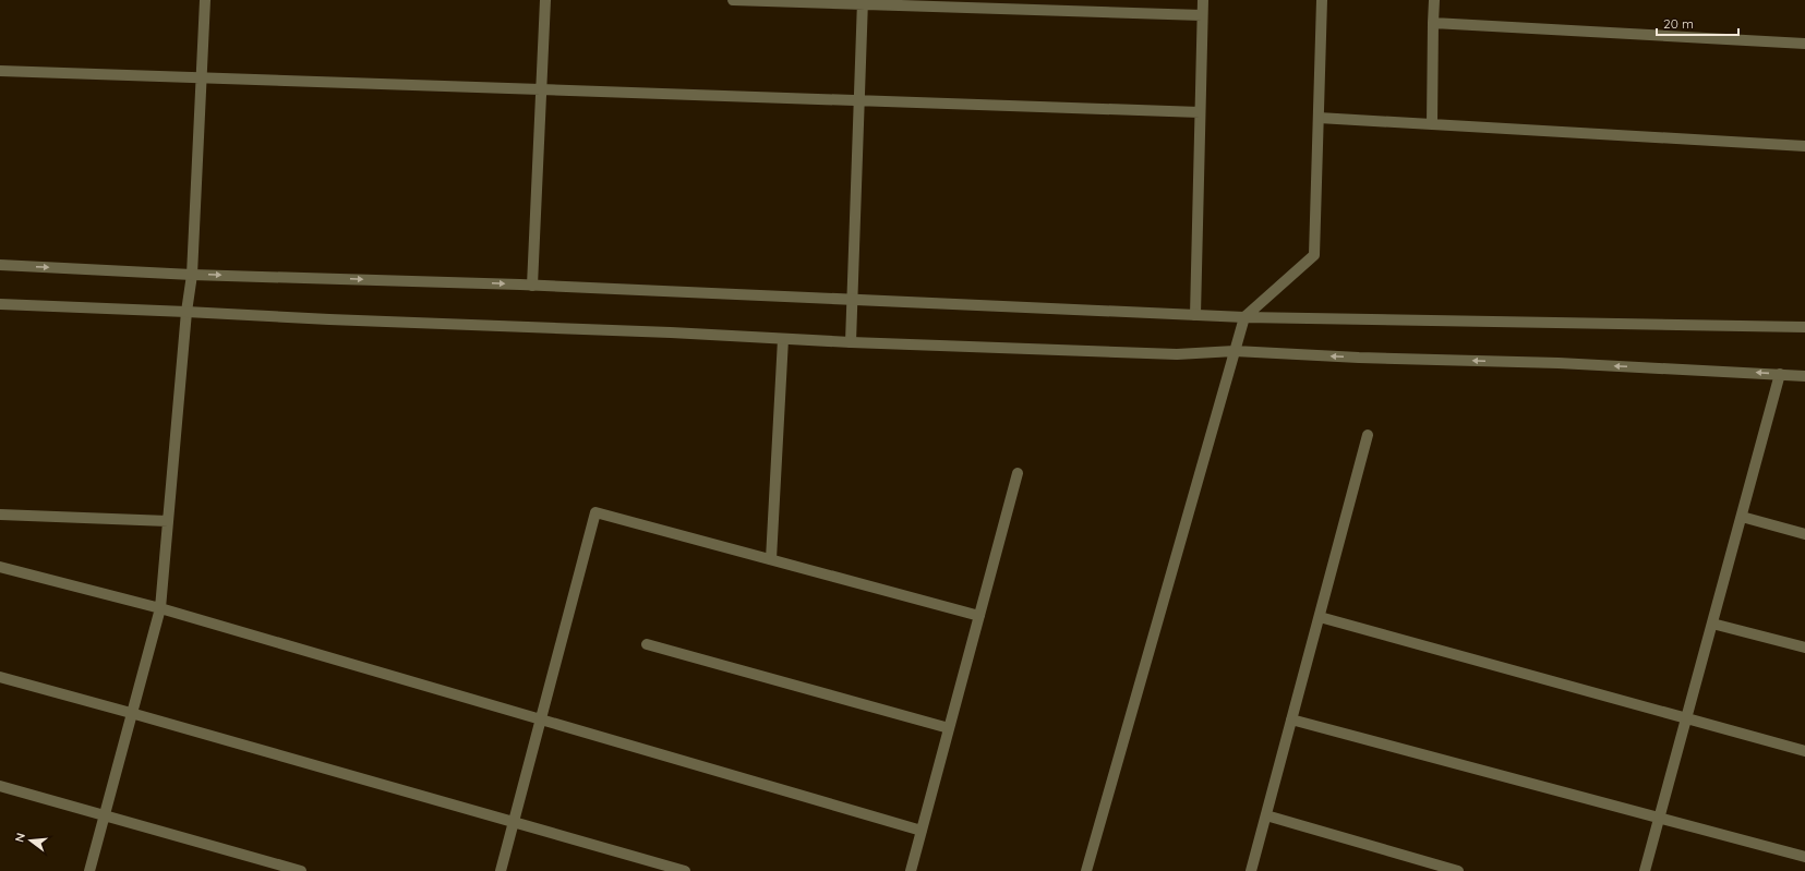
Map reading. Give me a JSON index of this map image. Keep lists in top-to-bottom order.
{
  "scale_bar": "20 m",
  "north": "left"
}
